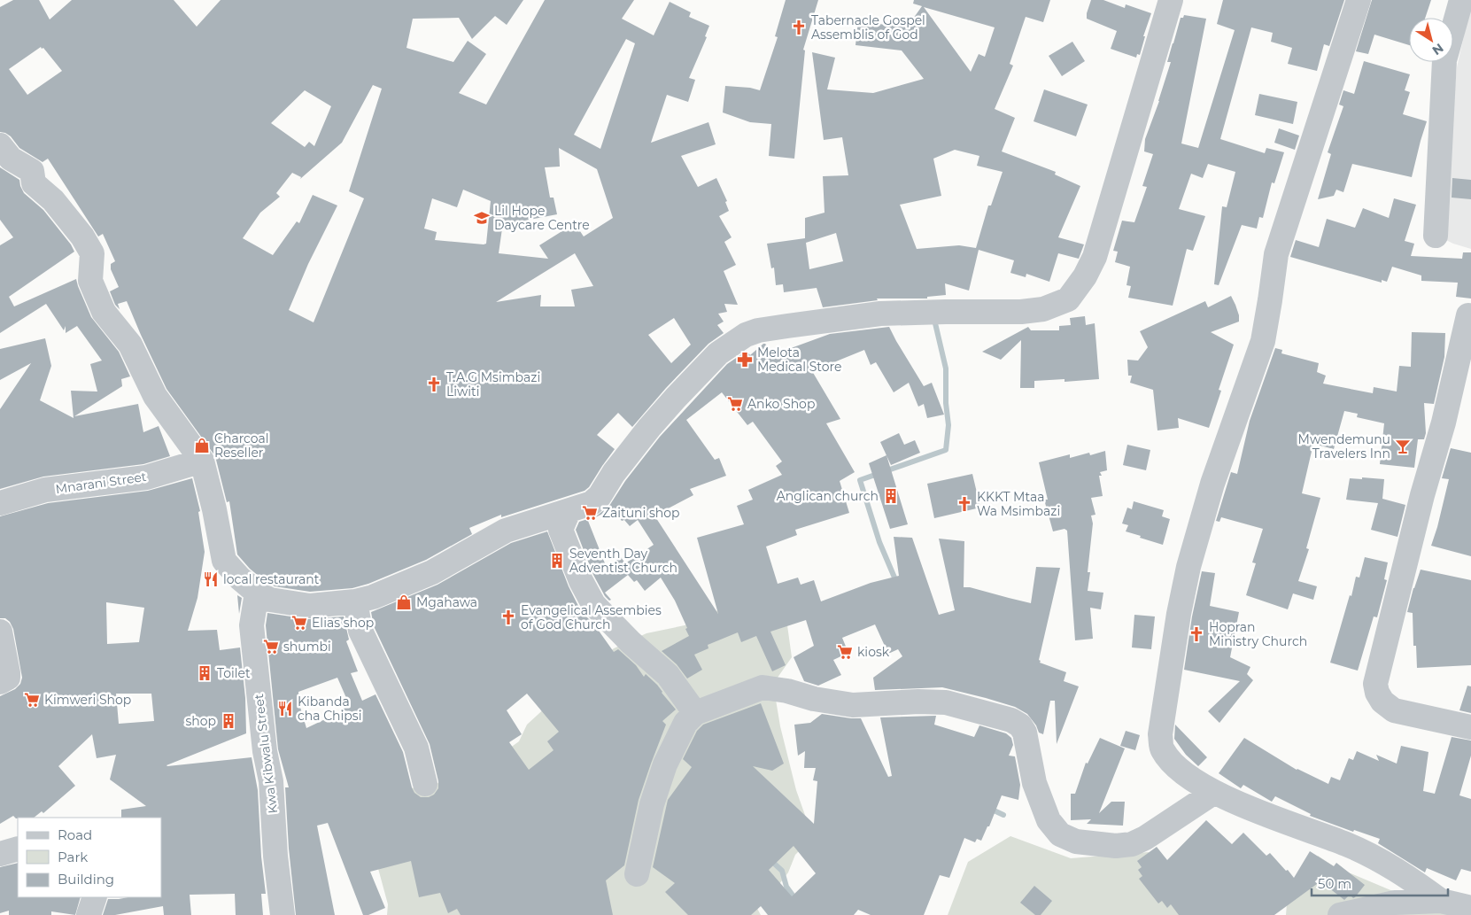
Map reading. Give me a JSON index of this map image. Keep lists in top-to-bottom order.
{
  "streets": {
    "street": ["Mnarani Street", "Kwa Kibwalu Street"]
  },
  "places": {
    "church": [
      "Tabernacle Gospel Assemblis of God",
      "T.A.G Msimbazi Liwiti",
      "KKKT Mtaa Wa Msimbazi",
      "Evangelical Assembies of God Church",
      "Hopran Ministry Church"
    ],
    "school or university": ["Lil Hope Daycare Centre"],
    "pharmacy": ["Melota Medical Store"],
    "supermarket": [
      "Anko Shop",
      "Zaituni shop",
      "Elias shop",
      "shumbi",
      "kiosk",
      "Kimweri Shop"
    ],
    "shop": ["Charcoal Reseller", "Mgahawa"],
    "bar": ["Mwendemunu Travelers Inn"],
    "building": [
      "Anglican church",
      "Seventh Day Adventist Church",
      "Toilet",
      "shop"
    ],
    "restaurant": ["local restaurant", "Kibanda cha Chipsi"]
  },
  "legend": ["Road", "Park", "Building"],
  "scale_bar": "50 m",
  "north": "bottom right"
}
